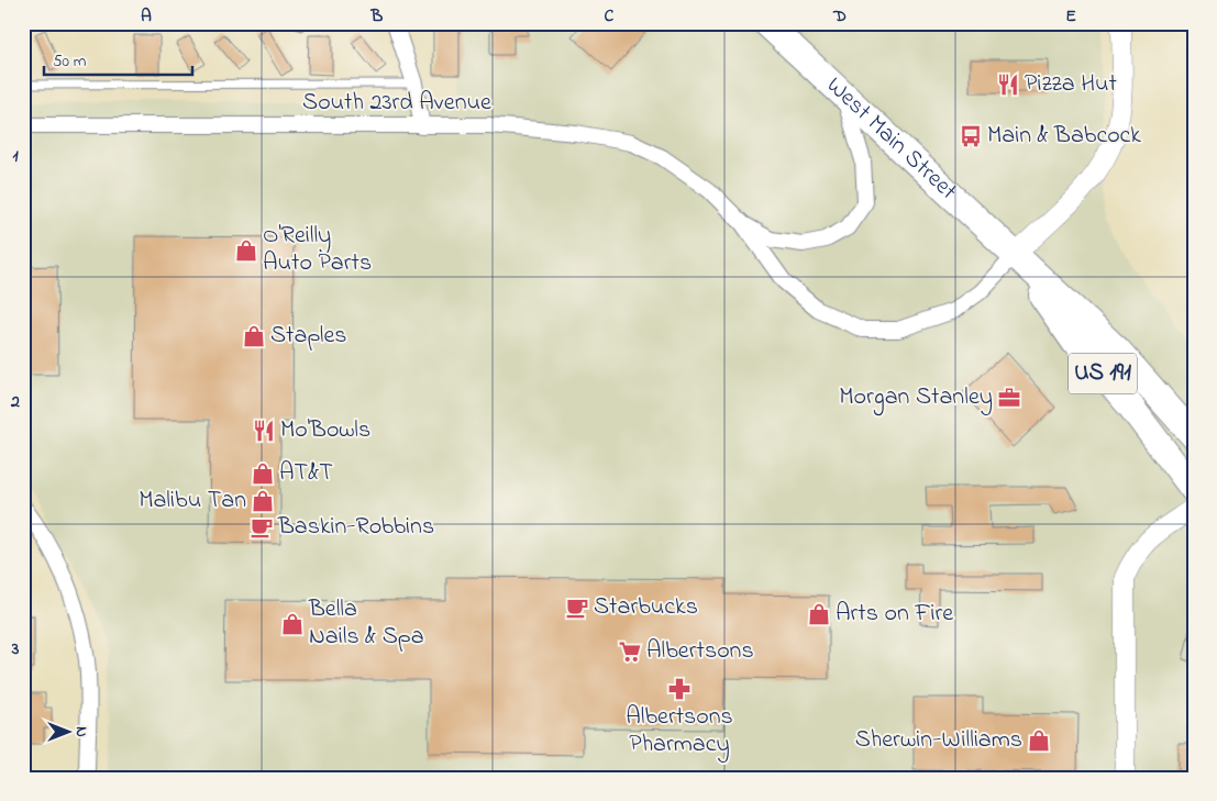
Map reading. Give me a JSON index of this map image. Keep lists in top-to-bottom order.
{
  "streets": {
    "highway": ["West Main Street", "US 191"],
    "street": ["South 23rd Avenue"]
  },
  "crossings": [
    ["South 23rd Avenue", "West Main Street"]
  ],
  "places": {
    "restaurant": ["Pizza Hut", "Mo'Bowls"],
    "bus stop": ["Main & Babcock"],
    "shop": [
      "O'Reilly Auto Parts",
      "Staples",
      "AT&T",
      "Malibu Tan",
      "Arts on Fire",
      "Bella Nails & Spa",
      "Sherwin-Williams"
    ],
    "office": ["Morgan Stanley"],
    "cafe": ["Baskin-Robbins", "Starbucks"],
    "supermarket": ["Albertsons"],
    "pharmacy": ["Albertsons Pharmacy"]
  },
  "scale_bar": "50 m",
  "north": "right",
  "grid": {
    "columns": [
      "A",
      "B",
      "C",
      "D",
      "E"
    ],
    "rows": ["1", "2", "3"]
  }
}
